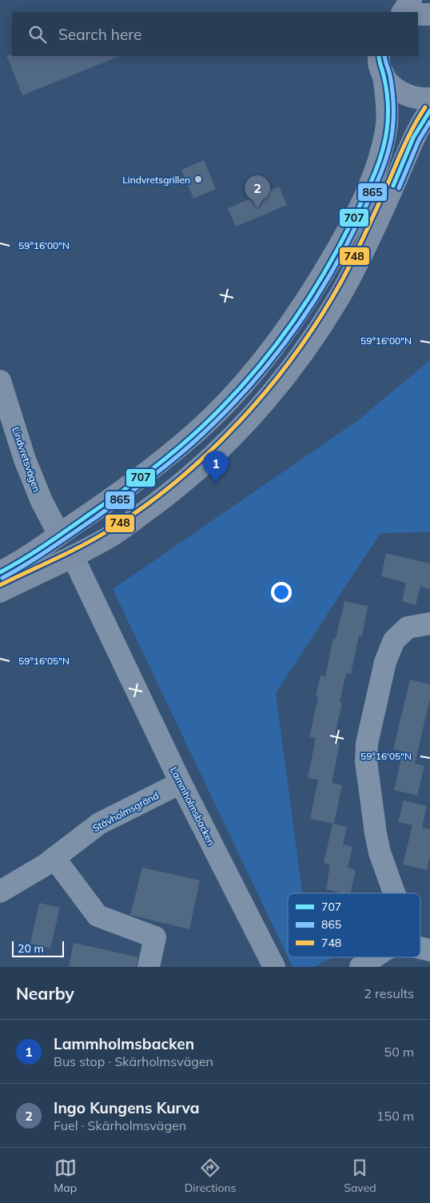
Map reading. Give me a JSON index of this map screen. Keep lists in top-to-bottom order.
{
  "streets": {
    "street": ["Lindvretsvägen", "Lammholmsbacken", "Stävholmsgränd"]
  },
  "crossings": [
    ["Lammholmsbacken", "Stävholmsgränd"]
  ],
  "places": ["Lindvretsgrillen"],
  "lines": ["transit line 707", "transit line 865", "transit line 748"],
  "legend": ["707", "865", "748"],
  "scale_bar": "20 m",
  "page": {
    "search": "Search here",
    "pins": ["2", "1"],
    "scale": "20 m",
    "heading": ["Nearby", "2 results"],
    "list": [
      {
        "mark": "1",
        "name": "Lammholmsbacken",
        "note": "Bus stop · Skärholmsvägen",
        "value": "50 m"
      },
      {
        "mark": "2",
        "name": "Ingo Kungens Kurva",
        "note": "Fuel · Skärholmsvägen",
        "value": "150 m"
      }
    ],
    "nav": ["Map", "Directions", "Saved"]
  },
  "coordinates": ["59°16'00\"N", "59°16'05\"N"]
}
